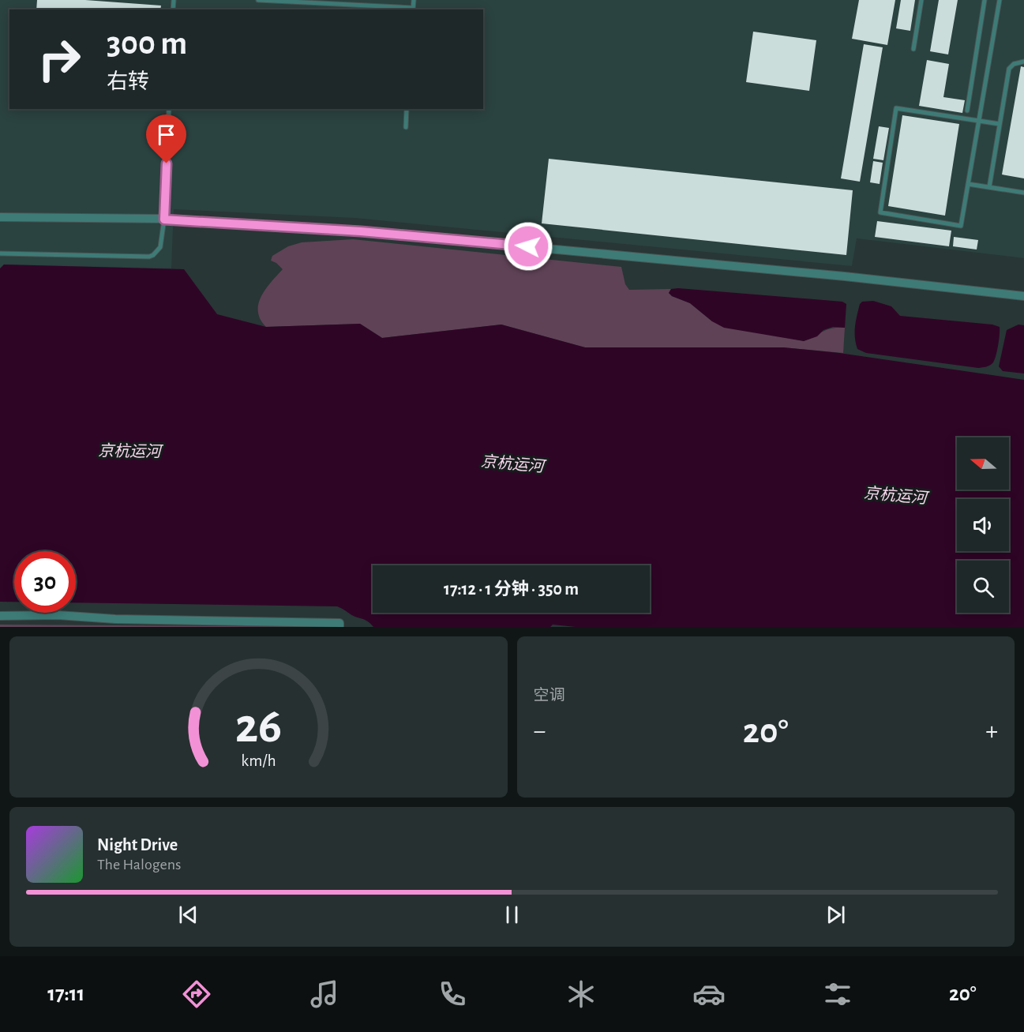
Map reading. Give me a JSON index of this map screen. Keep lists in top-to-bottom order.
{
  "water": ["京杭运河"],
  "north": "left",
  "page": {
    "turn": ["300 m", "右转"],
    "limit": "30",
    "trip": "17:12 · 1 分钟 · 350 m",
    "tile": "空调",
    "heat": ["−", "20°", "+"],
    "song": ["Night Drive", "The Halogens"],
    "tabs": ["17:11", "20°"],
    "gauge": ["26", "km/h"]
  }
}
